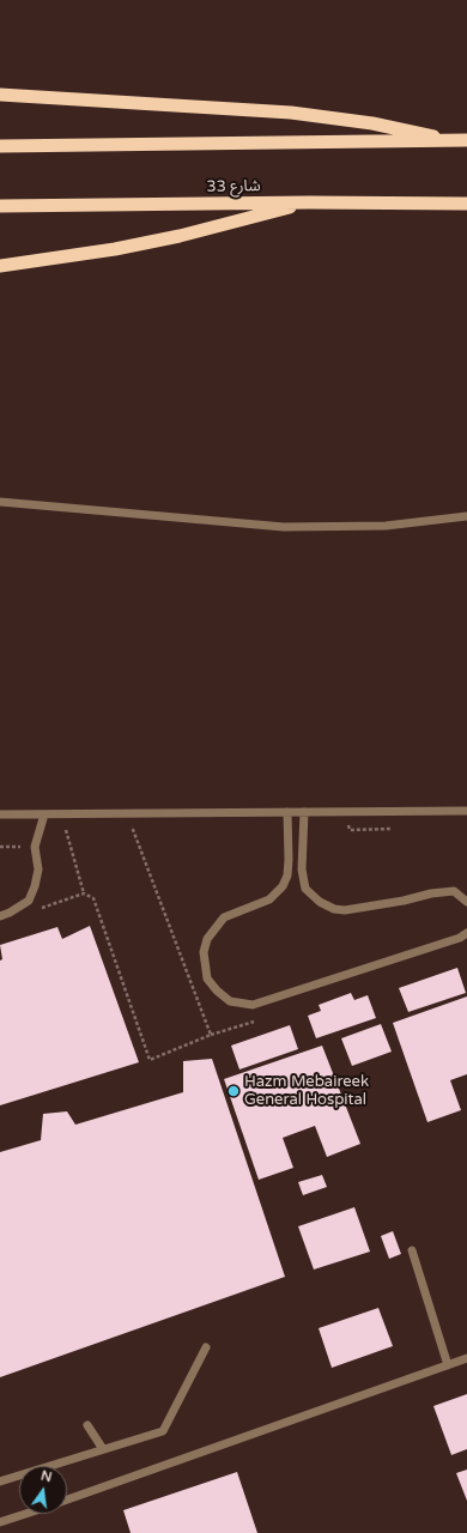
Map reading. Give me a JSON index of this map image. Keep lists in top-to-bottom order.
{
  "streets": {
    "highway": ["شارع 33"]
  },
  "places": ["Hazm Mebaireek General Hospital"],
  "north": "top"
}
